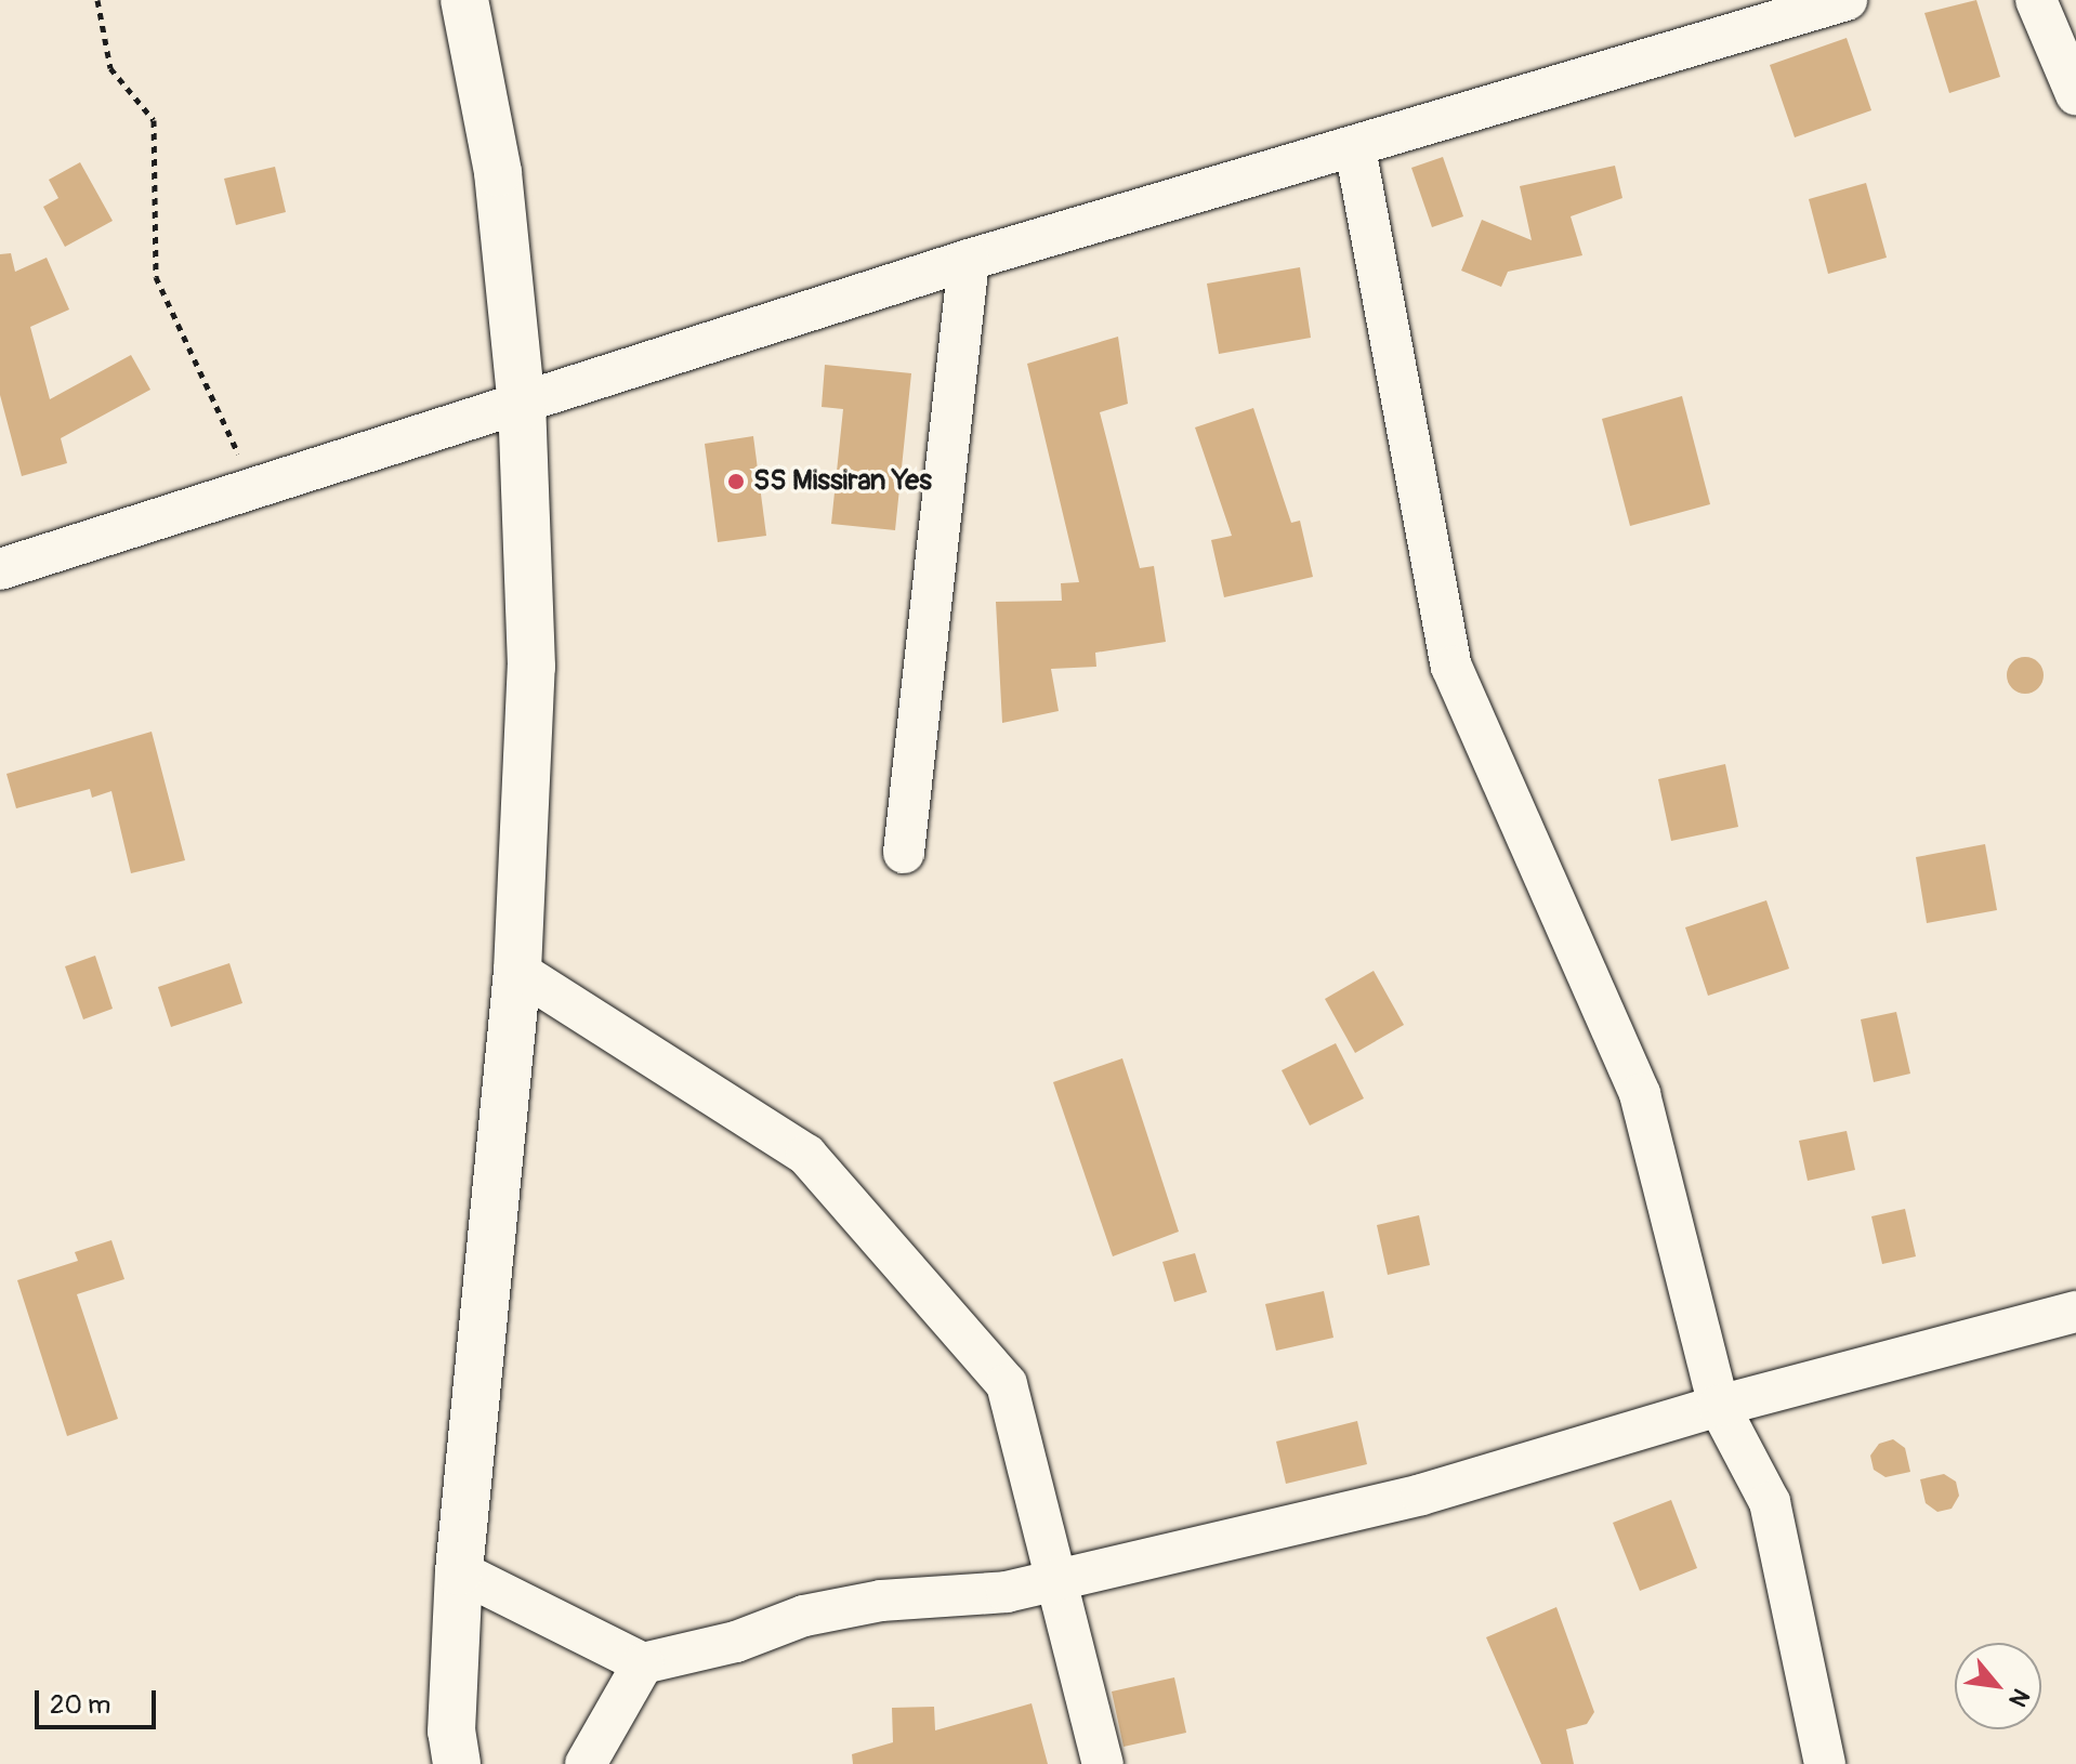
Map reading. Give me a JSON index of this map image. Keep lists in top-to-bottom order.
{
  "places": ["SS Missiran Yes"],
  "scale_bar": "20 m",
  "north": "bottom right"
}
